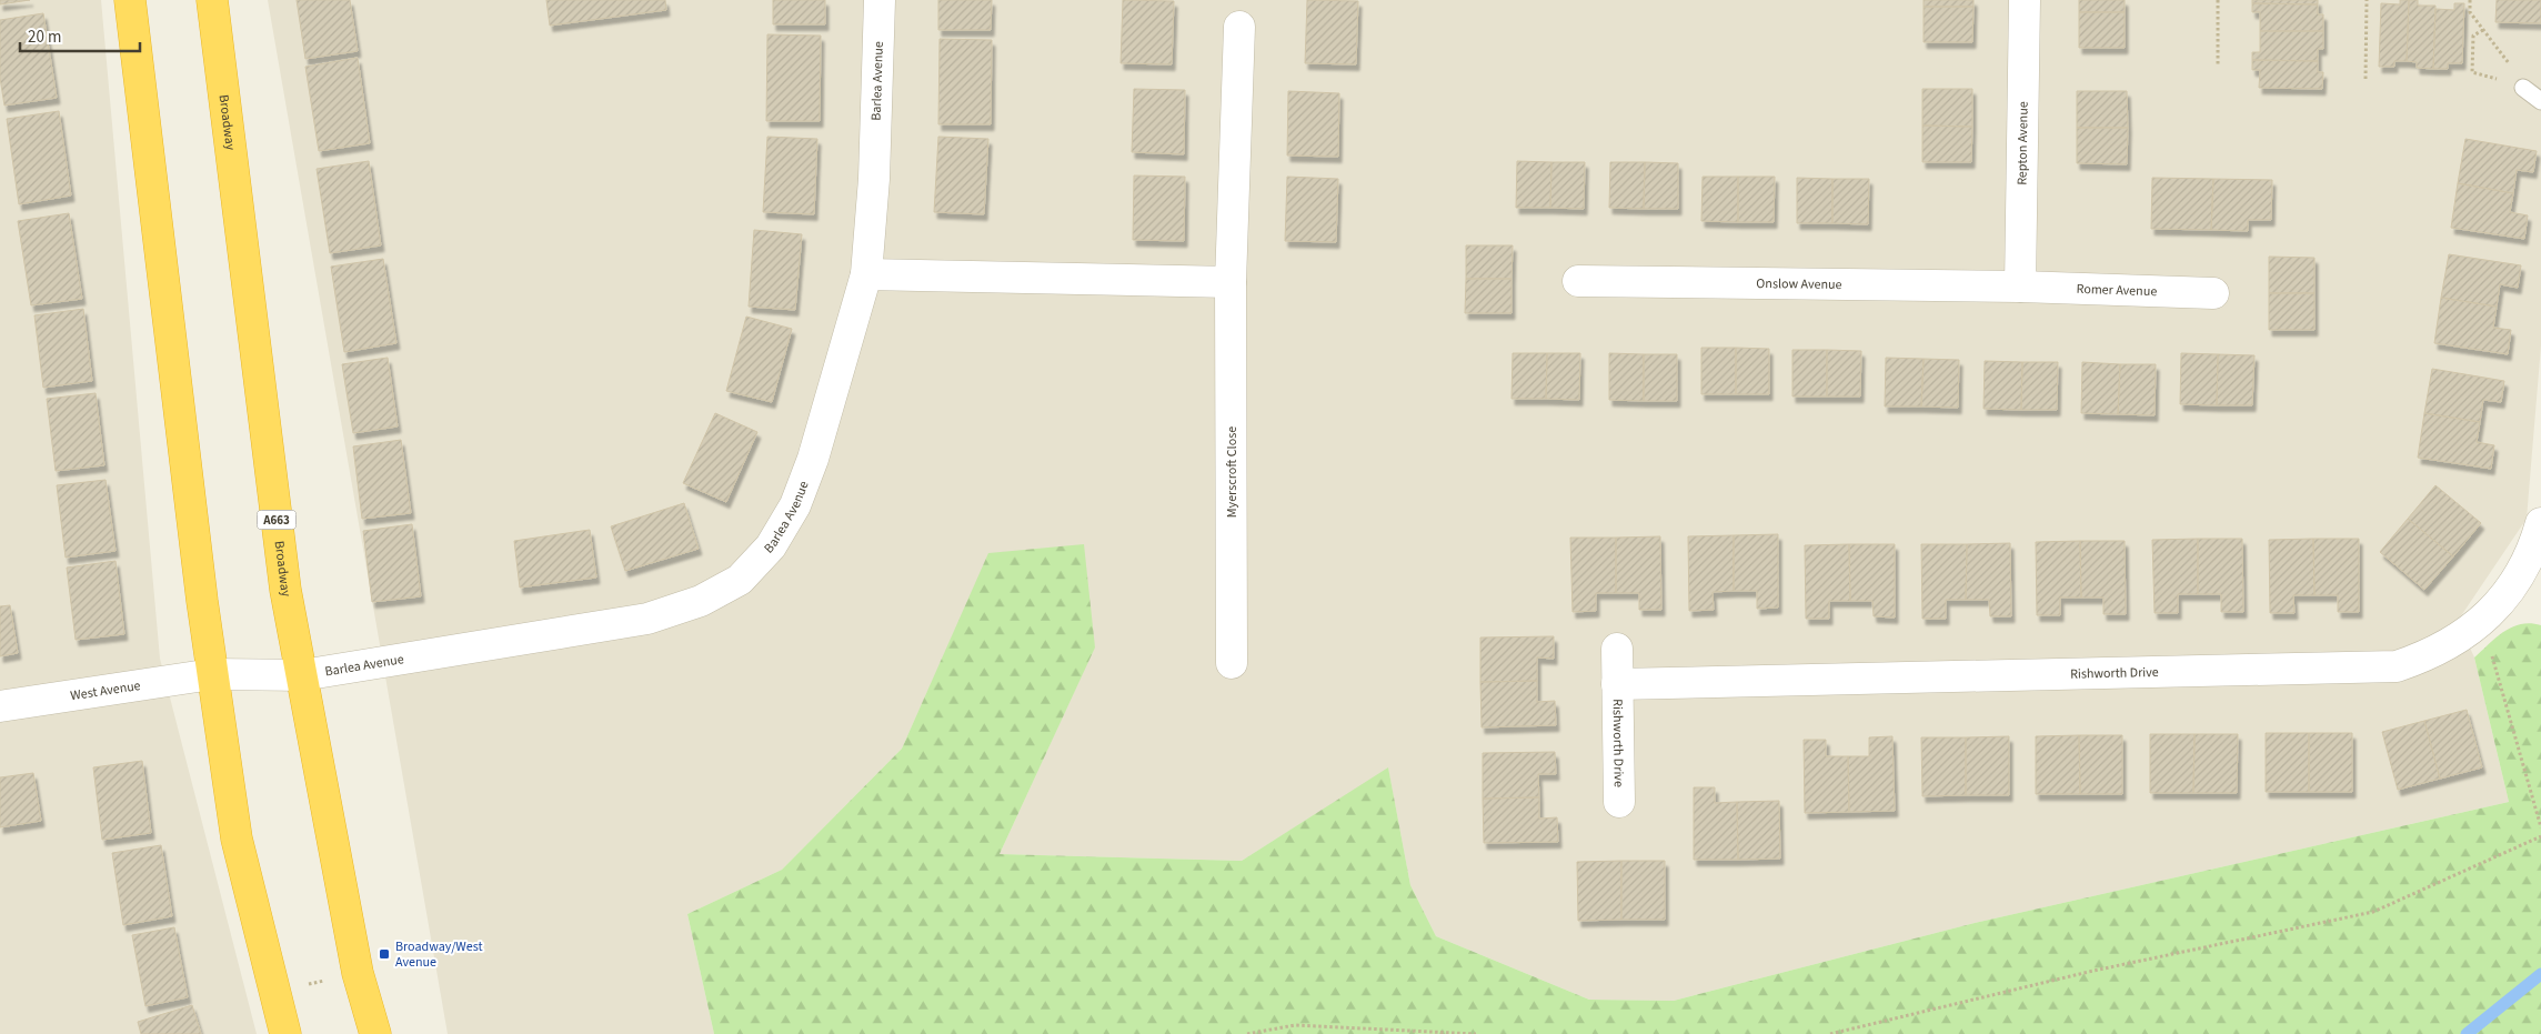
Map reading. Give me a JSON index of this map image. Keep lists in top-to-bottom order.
{
  "streets": {
    "highway": ["Broadway", "A663"],
    "street": [
      "Barlea Avenue",
      "Repton Avenue",
      "Onslow Avenue",
      "Romer Avenue",
      "Myerscroft Close",
      "Rishworth Drive",
      "West Avenue"
    ]
  },
  "crossings": [
    ["Barlea Avenue", "Broadway"],
    ["Barlea Avenue", "West Avenue"],
    ["Repton Avenue", "Onslow Avenue"],
    ["Repton Avenue", "Romer Avenue"],
    ["Onslow Avenue", "Romer Avenue"]
  ],
  "places": {
    "transit": ["Broadway/West Avenue"]
  },
  "scale_bar": "20 m"
}
